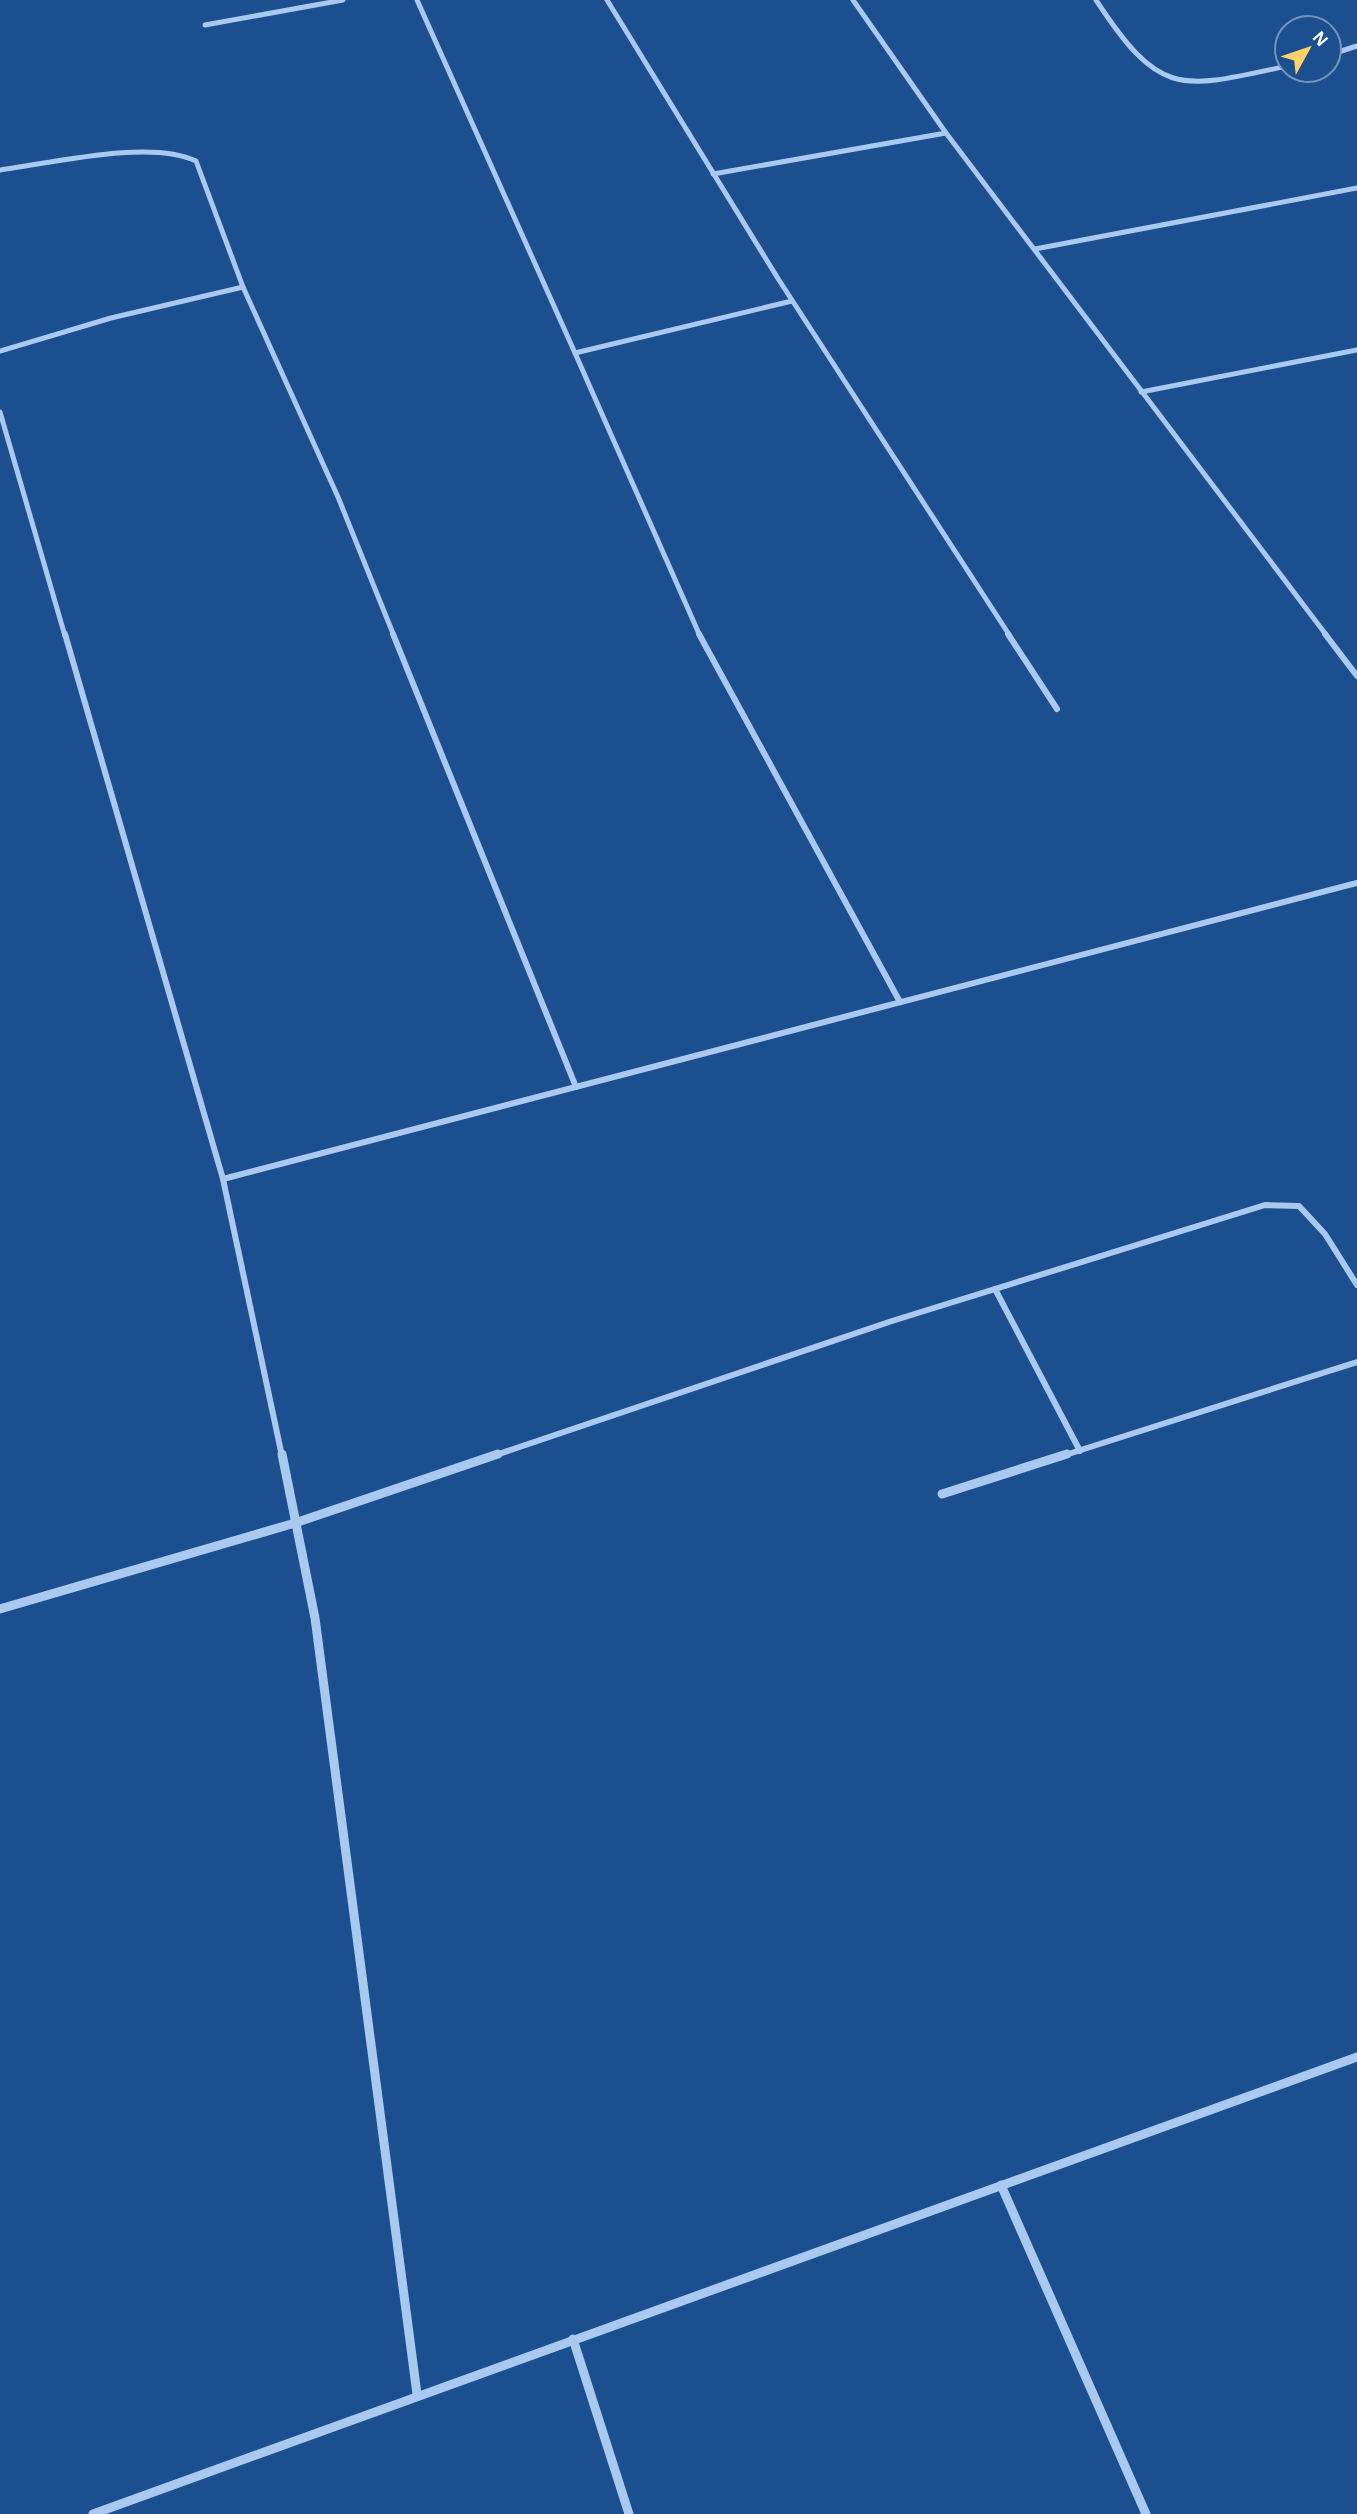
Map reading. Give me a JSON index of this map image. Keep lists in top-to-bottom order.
{
  "north": "top right"
}
